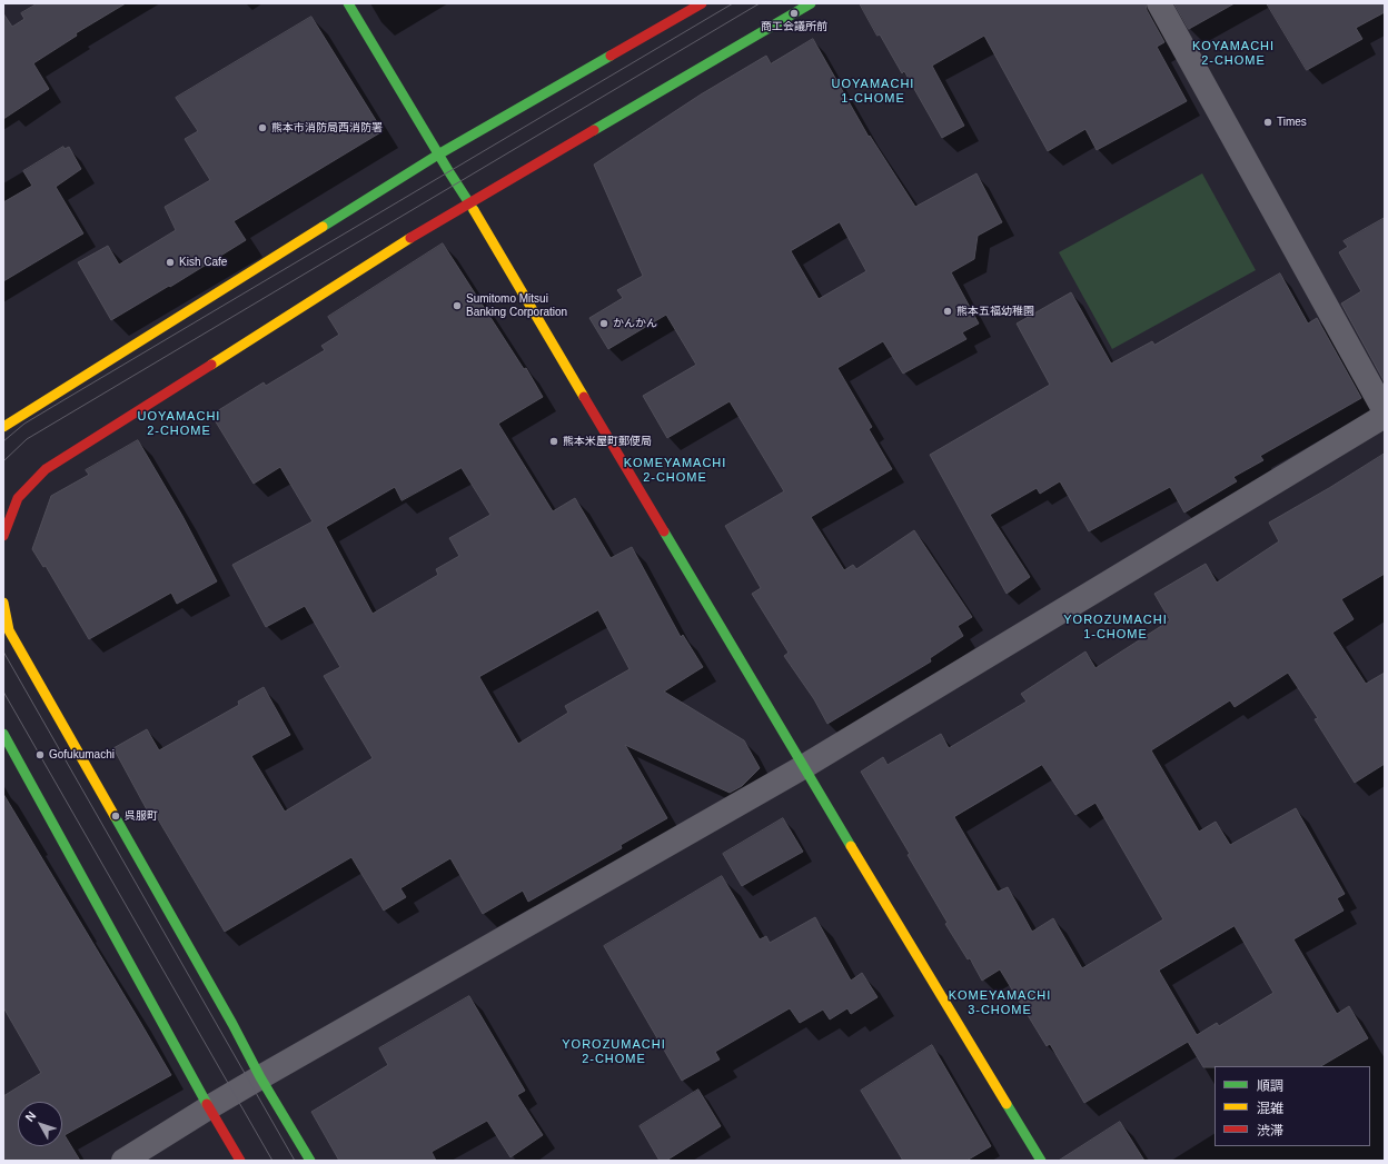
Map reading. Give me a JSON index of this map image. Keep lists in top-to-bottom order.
{
  "districts": [
    "KOYAMACHI 2-CHOME",
    "UOYAMACHI 1-CHOME",
    "UOYAMACHI 2-CHOME",
    "KOMEYAMACHI 2-CHOME",
    "YOROZUMACHI 1-CHOME",
    "KOMEYAMACHI 3-CHOME",
    "YOROZUMACHI 2-CHOME"
  ],
  "places": [
    "商工会議所前",
    "Times",
    "熊本市消防局西消防署",
    "Kish Cafe",
    "Sumitomo Mitsui Banking Corporation",
    "熊本五福幼稚園",
    "かんかん",
    "熊本米屋町郵便局",
    "Gofukumachi",
    "呉服町"
  ],
  "legend": ["順調", "混雑", "渋滞"],
  "north": "top left"
}
